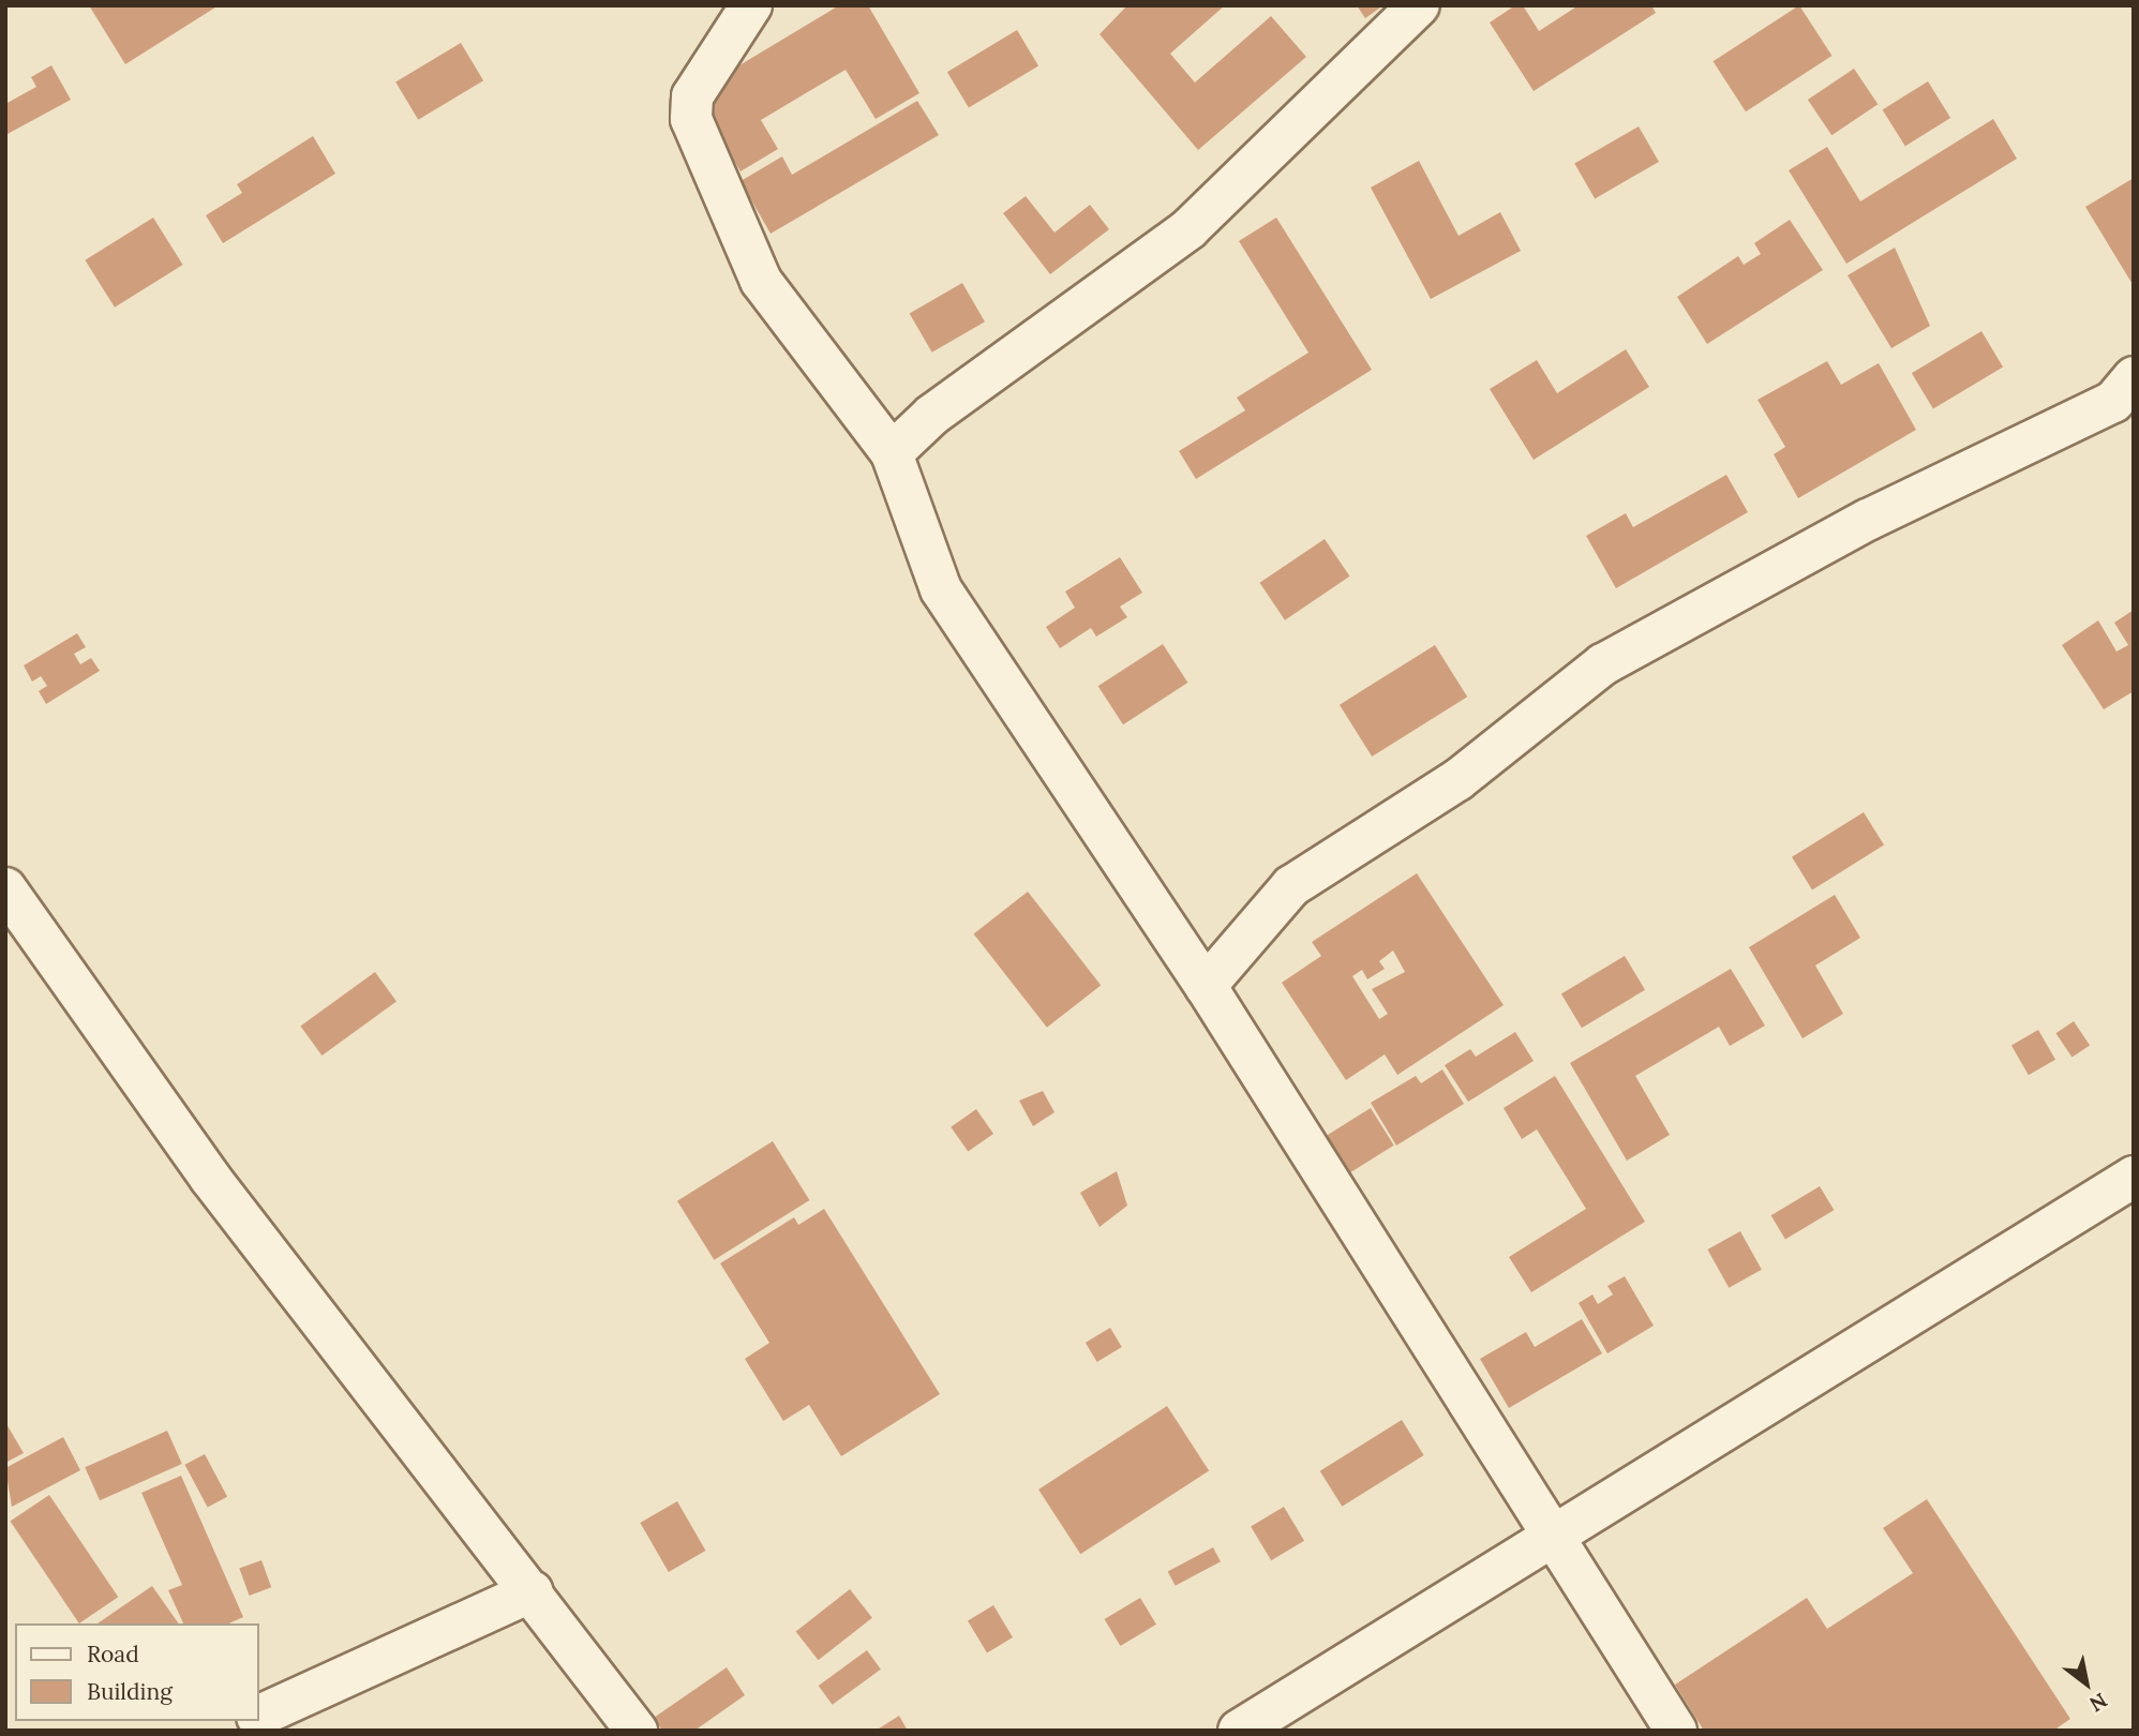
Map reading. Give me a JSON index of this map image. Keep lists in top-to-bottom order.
{
  "legend": ["Road", "Building"],
  "north": "bottom right"
}
